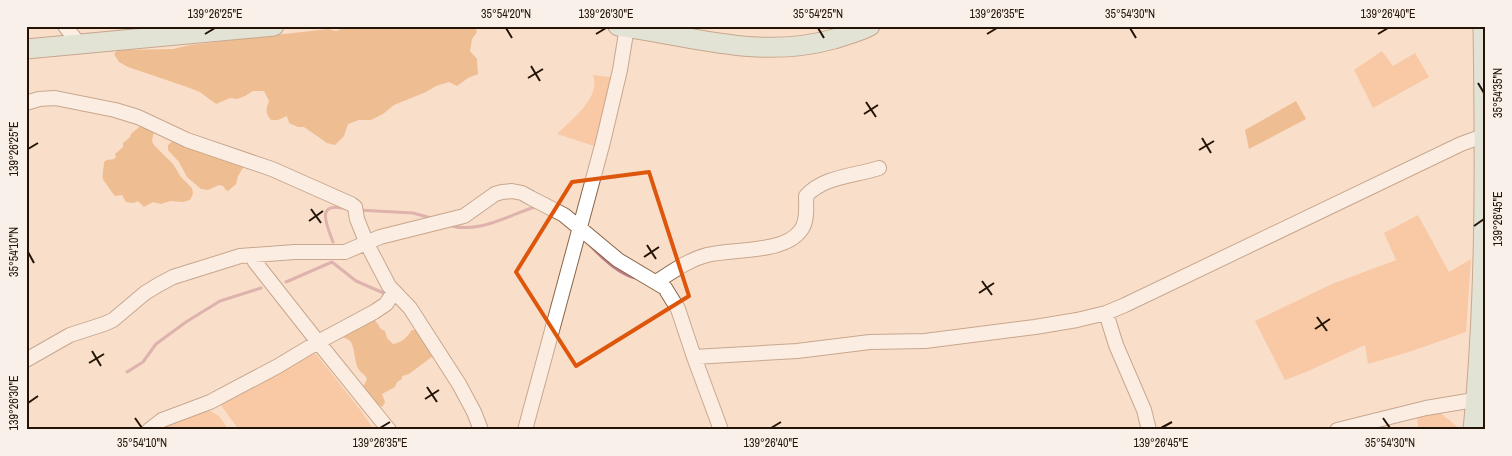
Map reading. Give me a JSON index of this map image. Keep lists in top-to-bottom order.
{
  "coordinates": [
    "139°26'25\"E",
    "35°54'20\"N",
    "139°26'30\"E",
    "35°54'25\"N",
    "139°26'35\"E",
    "35°54'30\"N",
    "139°26'40\"E",
    "35°54'35\"N",
    "139°26'45\"E",
    "35°54'10\"N"
  ]
}
